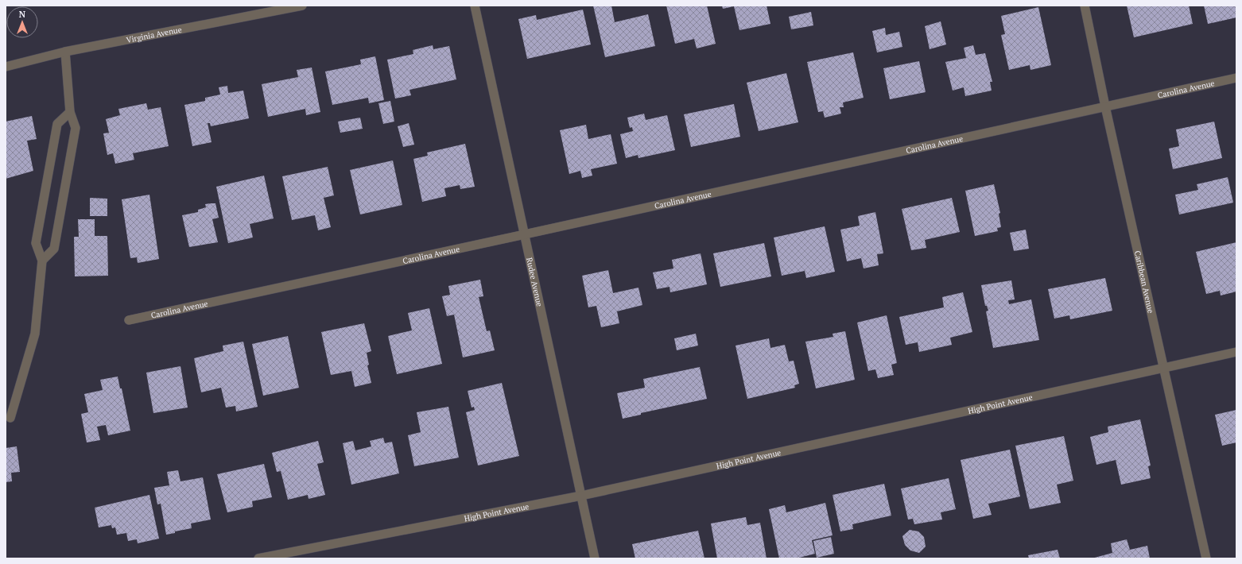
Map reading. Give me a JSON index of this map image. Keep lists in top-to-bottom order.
{
  "streets": {
    "street": [
      "Virginia Avenue",
      "Carolina Avenue",
      "Rudee Avenue",
      "Caribbean Avenue",
      "High Point Avenue"
    ]
  },
  "crossings": [
    ["Carolina Avenue", "Rudee Avenue"],
    ["Carolina Avenue", "Caribbean Avenue"],
    ["Rudee Avenue", "High Point Avenue"],
    ["Caribbean Avenue", "High Point Avenue"]
  ],
  "north": "top"
}
